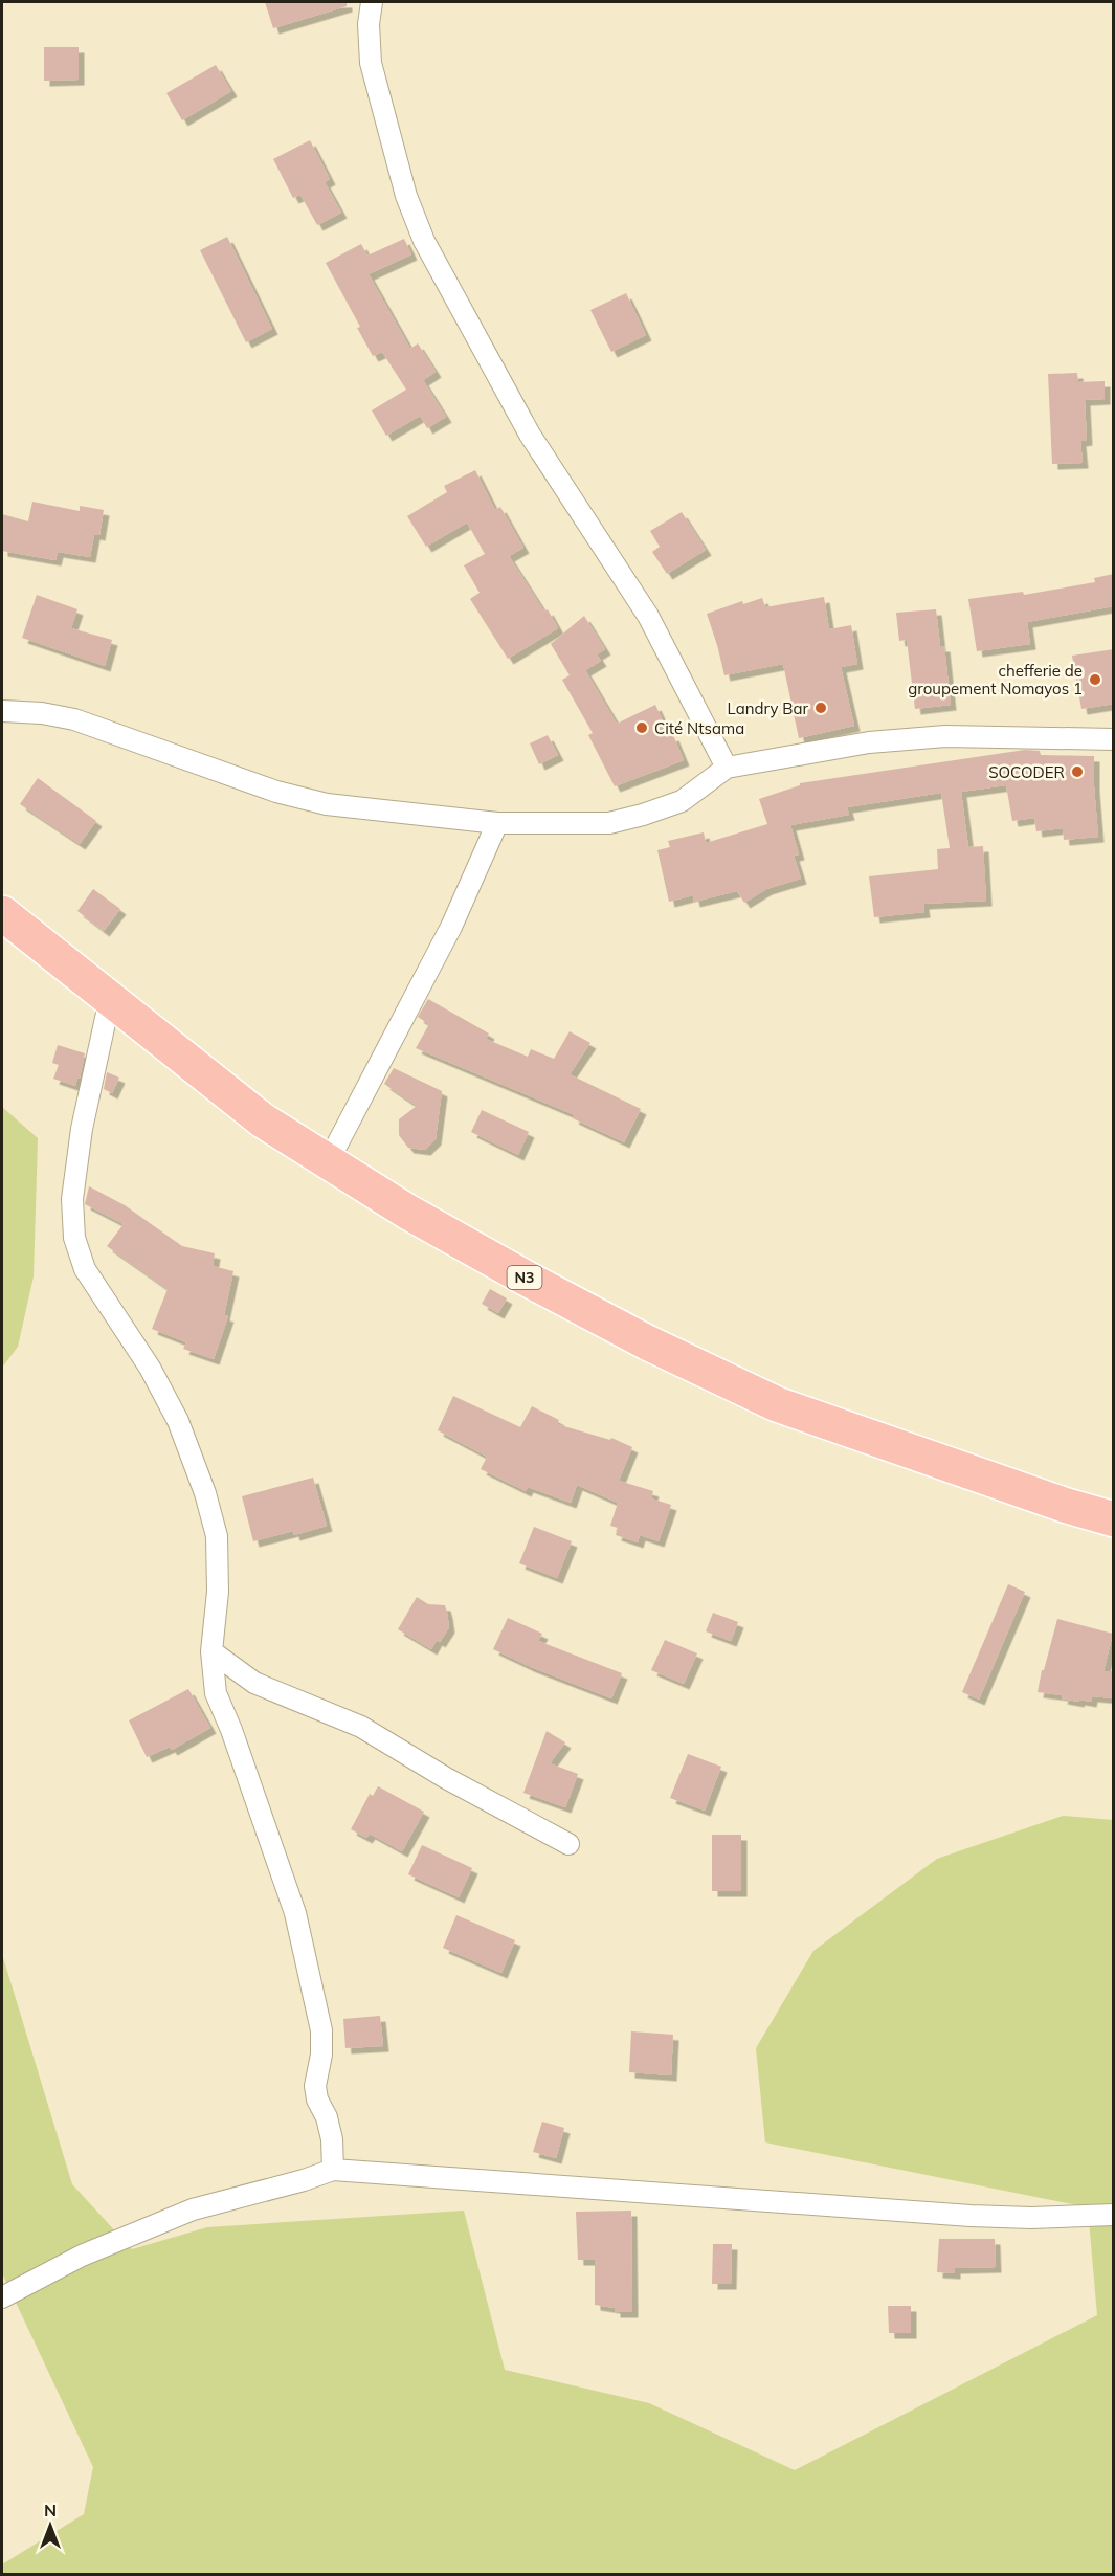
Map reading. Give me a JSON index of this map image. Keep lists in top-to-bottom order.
{
  "streets": {
    "highway": ["N3"]
  },
  "places": [
    "chefferie de groupement Nomayos 1",
    "Landry Bar",
    "Cité Ntsama",
    "SOCODER"
  ],
  "north": "top"
}
